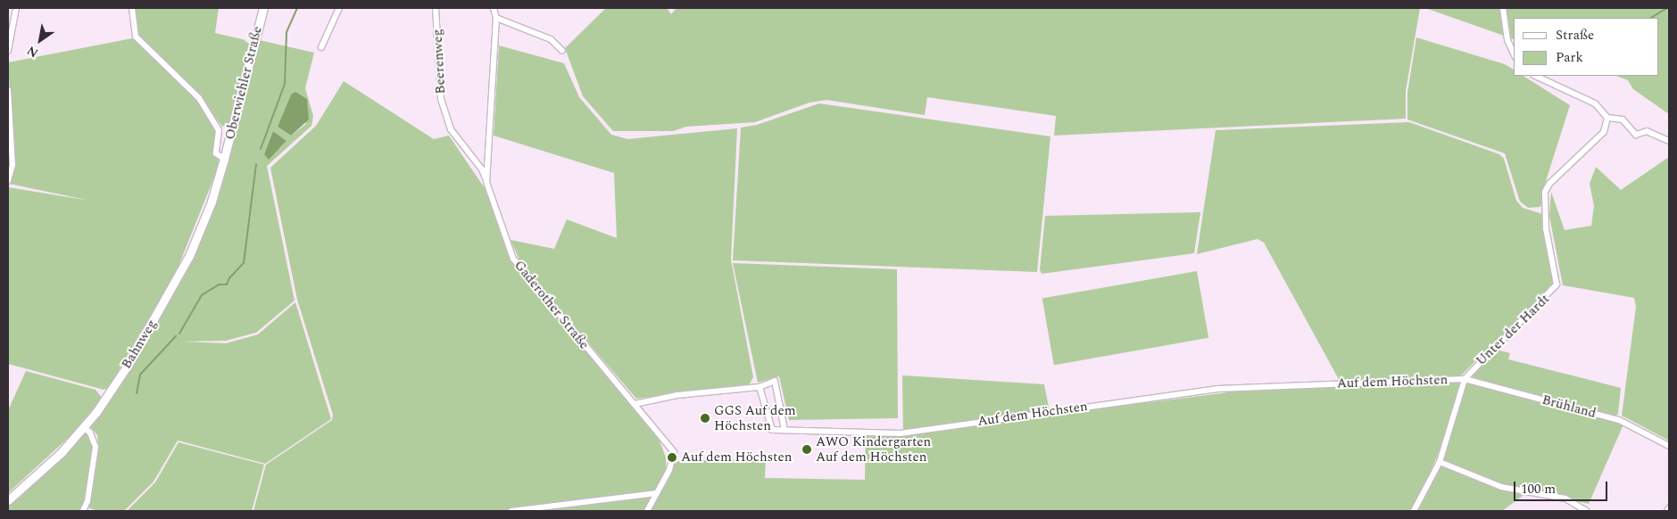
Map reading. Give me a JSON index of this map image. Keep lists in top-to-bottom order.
{
  "streets": {
    "main road": ["Oberwiehler Straße", "Bahnweg"],
    "street": [
      "Beerenweg",
      "Gaderother Straße",
      "Unter der Hardt",
      "Auf dem Höchsten",
      "Brühland"
    ]
  },
  "crossings": [
    ["Beerenweg", "Gaderother Straße"],
    ["Oberwiehler Straße", "Bahnweg"],
    ["Unter der Hardt", "Auf dem Höchsten"],
    ["Unter der Hardt", "Brühland"],
    ["Auf dem Höchsten", "Brühland"]
  ],
  "places": ["GGS Auf dem Höchsten", "AWO Kindergarten Auf dem Höchsten", "Auf dem Höchsten"],
  "legend": ["Straße", "Park"],
  "scale_bar": "100 m",
  "north": "bottom left"
}
